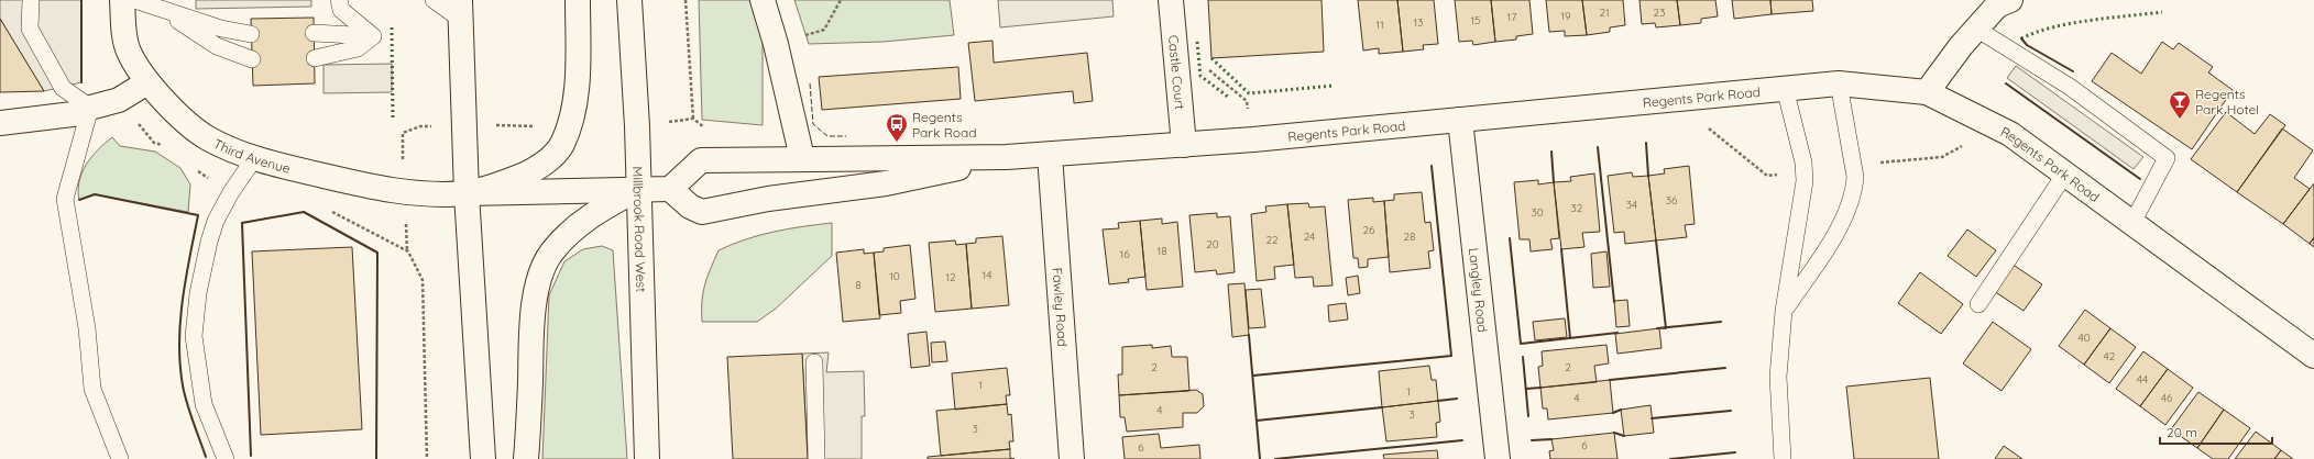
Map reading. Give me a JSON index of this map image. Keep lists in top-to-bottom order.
{
  "streets": {
    "main road": [
      "Castle Court",
      "Regents Park Road",
      "Third Avenue",
      "Millbrook Road West",
      "Langley Road",
      "Fawley Road"
    ]
  },
  "crossings": [
    ["Castle Court", "Regents Park Road"],
    ["Regents Park Road", "Langley Road"],
    ["Regents Park Road", "Fawley Road"],
    ["Third Avenue", "Millbrook Road West"]
  ],
  "places": {
    "bar": ["Regents Park Hotel"],
    "bus stop": ["Regents Park Road"]
  },
  "house_numbers": [
    "21",
    "23",
    "19",
    "17",
    "15",
    "13",
    "11",
    "36",
    "34",
    "32",
    "30",
    "26",
    "24",
    "28",
    "22",
    "20",
    "18",
    "16",
    "14",
    "10",
    "12",
    "8",
    "40",
    "42",
    "2",
    "2",
    "44",
    "1",
    "1",
    "4",
    "46",
    "4",
    "3",
    "3",
    "6",
    "6"
  ],
  "scale_bar": "20 m"
}
